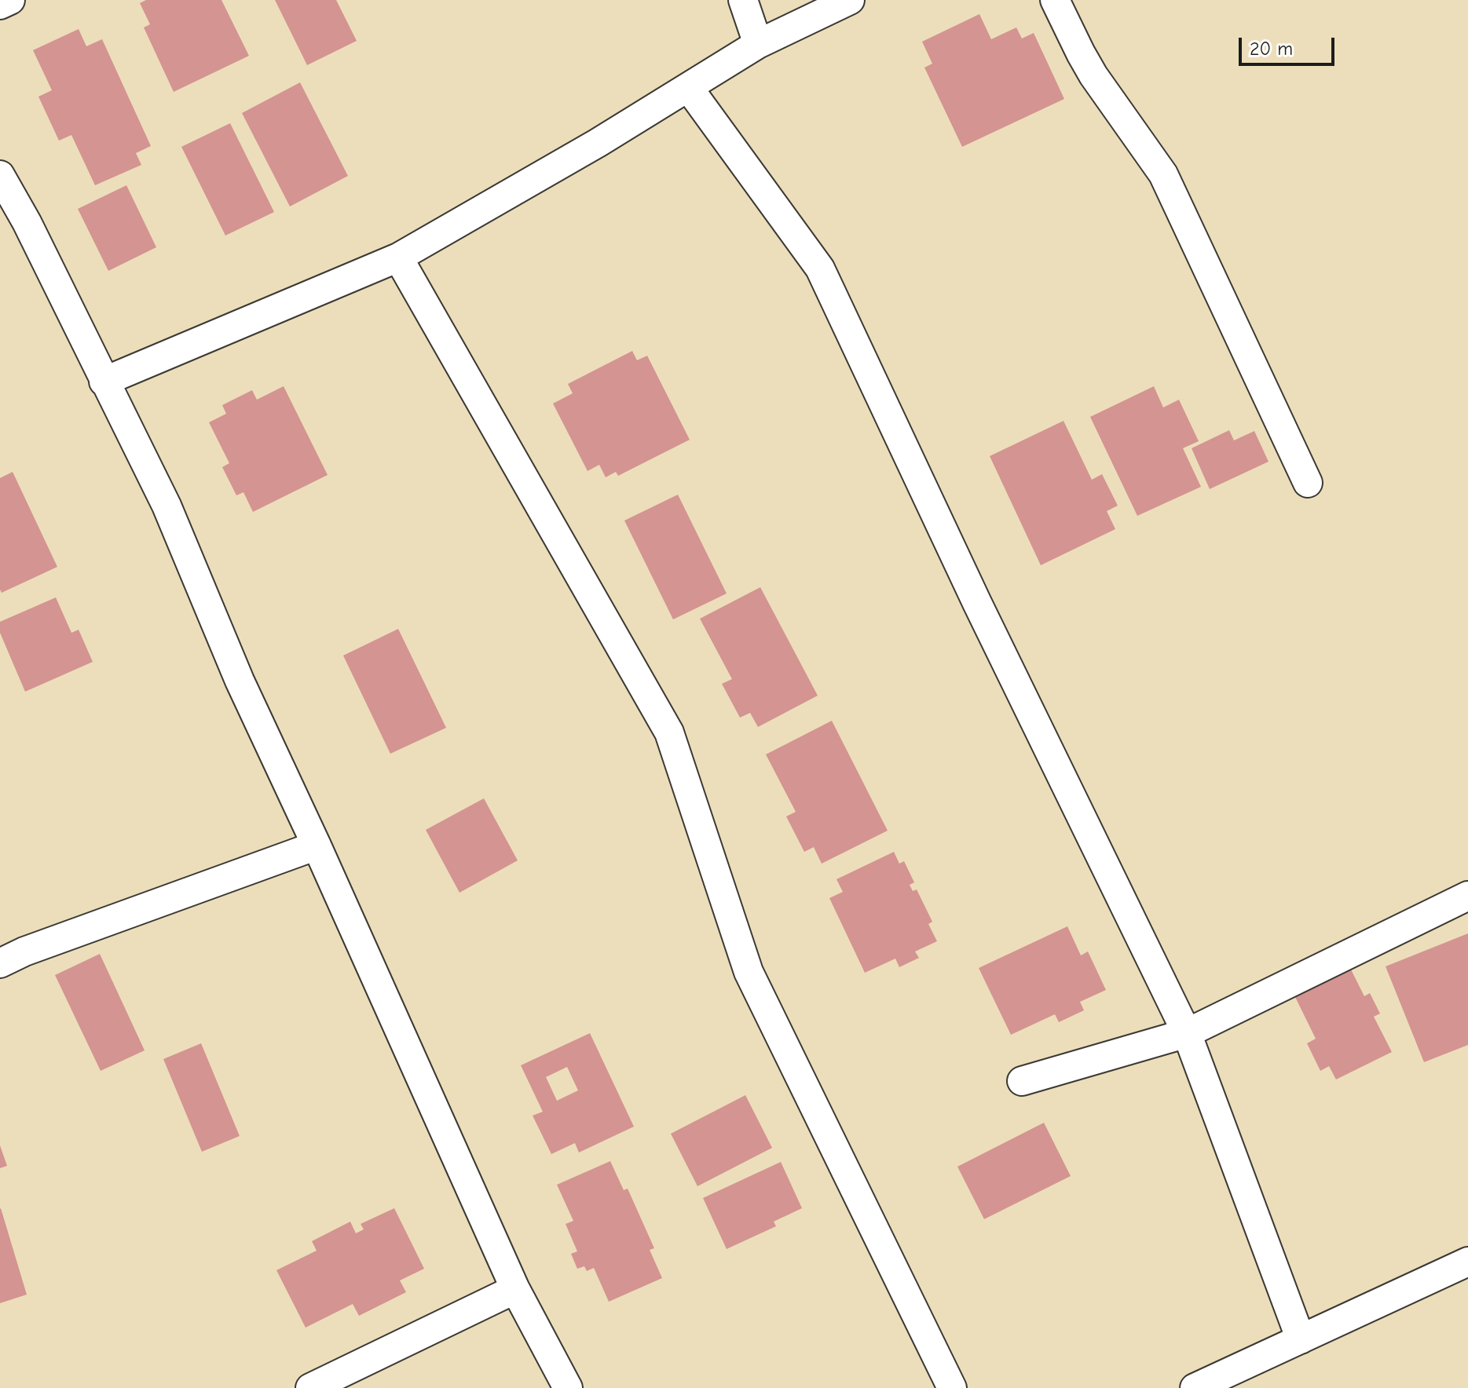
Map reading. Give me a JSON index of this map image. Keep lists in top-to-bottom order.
{
  "scale_bar": "20 m"
}
